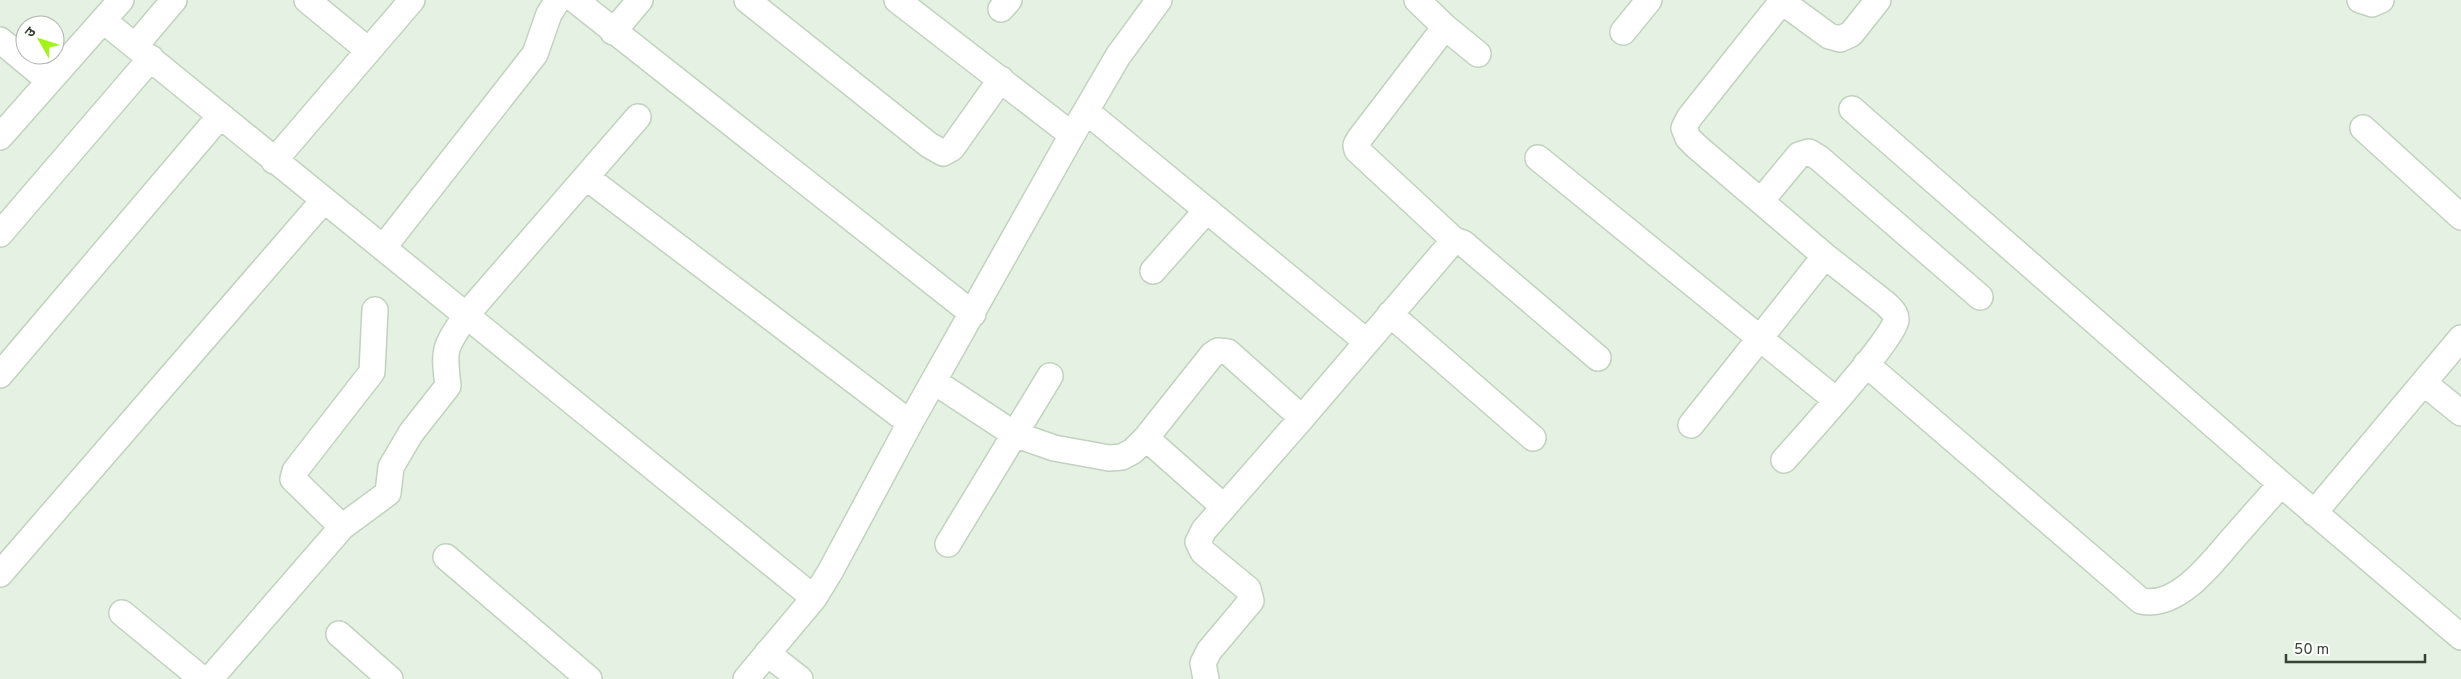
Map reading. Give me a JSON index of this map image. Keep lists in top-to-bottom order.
{
  "scale_bar": "50 m",
  "north": "top left"
}
